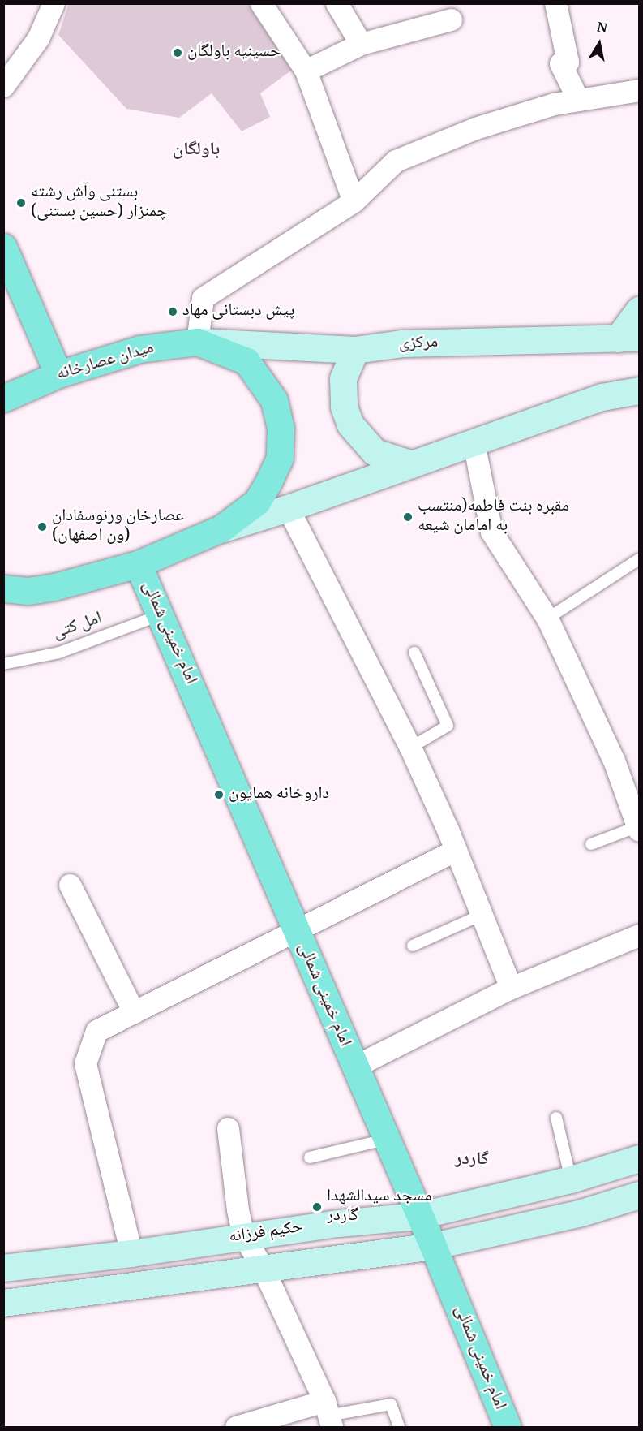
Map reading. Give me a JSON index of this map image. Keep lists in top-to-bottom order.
{
  "streets": {
    "main road": ["میدان عصارخانه", "امام خمینی شمالی"],
    "street": ["مرکزی", "حکیم فرزانه"],
    "lane": ["امل کتی"]
  },
  "crossings": [
    ["مرکزی", "میدان عصارخانه"],
    ["میدان عصارخانه", "امام خمینی شمالی"],
    ["امل کتی", "امام خمینی شمالی"],
    ["امام خمینی شمالی", "حکیم فرزانه"]
  ],
  "districts": ["باولگان", "گاردر"],
  "places": [
    "حسینیه باولگان",
    "بستنی وآش رشته چمنزار (حسین بستنی)",
    "پیش دبستانی مهاد",
    "مقبره بنت فاطمه(منتسب به امامان شیعه",
    "عصارخان ورنوسفادان (ون اصفهان)",
    "داروخانه همایون",
    "مسجد سیدالشهدا گاردر"
  ],
  "north": "top"
}
